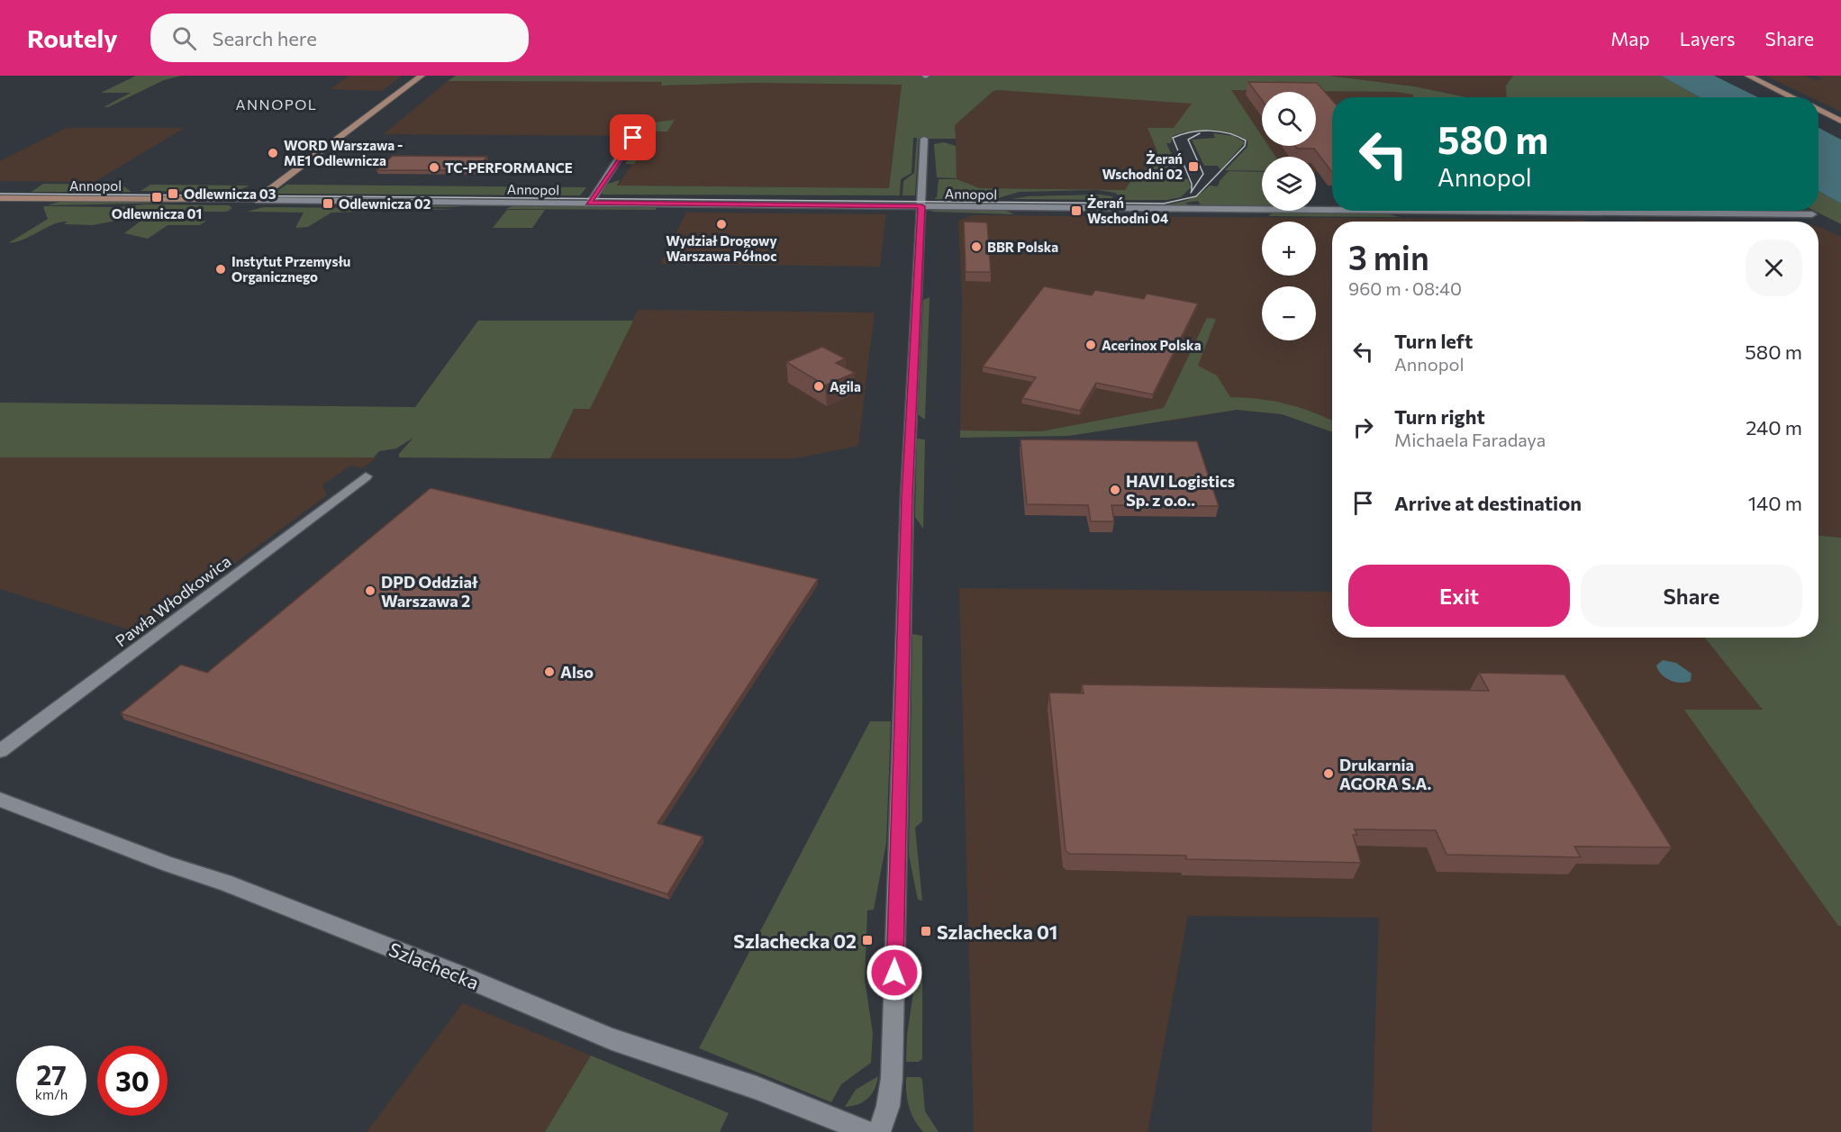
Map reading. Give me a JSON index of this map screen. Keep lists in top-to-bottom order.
{
  "streets": {
    "street": ["Annopol", "Pawła Włodkowica", "Szlachecka"]
  },
  "districts": ["ANNOPOL"],
  "places": {
    "other": [
      "WORD Warszawa - ME1 Odlewnicza",
      "TC-PERFORMANCE",
      "Wydział Drogowy Warszawa Północ",
      "BBR Polska",
      "Instytut Przemysłu Organicznego",
      "Acerinox Polska",
      "Agila",
      "HAVI Logistics Sp. z o.o..",
      "DPD Oddział Warszawa 2",
      "Also",
      "Drukarnia AGORA S.A."
    ],
    "transit": [
      "Żerań Wschodni 02",
      "Odlewnicza 03",
      "Odlewnicza 01",
      "Odlewnicza 02",
      "Żerań Wschodni 04",
      "Szlachecka 01",
      "Szlachecka 02"
    ]
  },
  "page": {
    "header": "Routely",
    "search": "Search here",
    "nav": ["Map", "Layers", "Share"],
    "map_buttons": ["+", "−"],
    "turn": ["580 m", "Annopol"],
    "heading": ["3 min", "960 m · 08:40"],
    "list": [
      {
        "name": "Turn left",
        "note": "Annopol",
        "value": "580 m"
      },
      {
        "name": "Turn right",
        "note": "Michaela Faradaya",
        "value": "240 m"
      },
      {
        "name": "Arrive at destination",
        "value": "140 m"
      }
    ],
    "buttons": ["Exit", "Share"],
    "speed": "27 km/h",
    "limit": "30"
  }
}
